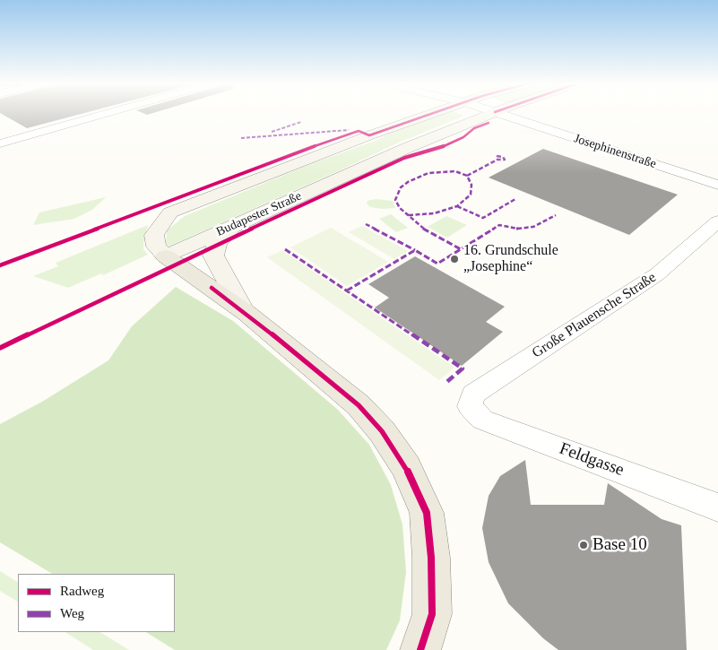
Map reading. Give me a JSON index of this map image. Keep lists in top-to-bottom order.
{
  "streets": {
    "main road": ["Budapester Straße"],
    "street": ["Josephinenstraße", "Große Plauensche Straße", "Feldgasse"]
  },
  "crossings": [
    ["Große Plauensche Straße", "Feldgasse"]
  ],
  "places": ["16. Grundschule „Josephine“", "Base 10"],
  "legend": ["Radweg", "Weg"]
}
